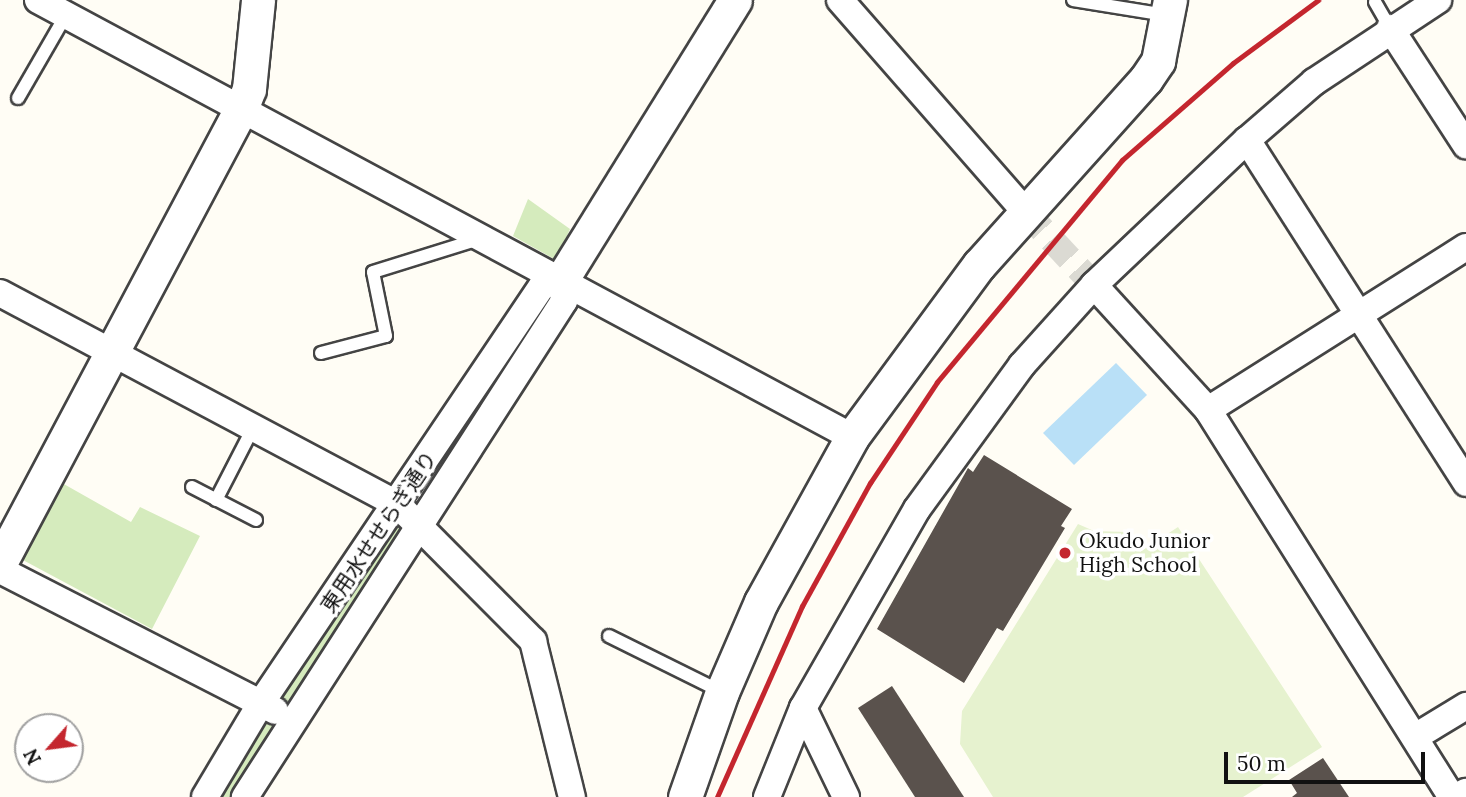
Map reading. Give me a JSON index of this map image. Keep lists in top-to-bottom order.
{
  "streets": {
    "street": ["東用水せせらぎ通り"]
  },
  "places": ["Okudo Junior High School"],
  "scale_bar": "50 m",
  "north": "bottom left"
}
